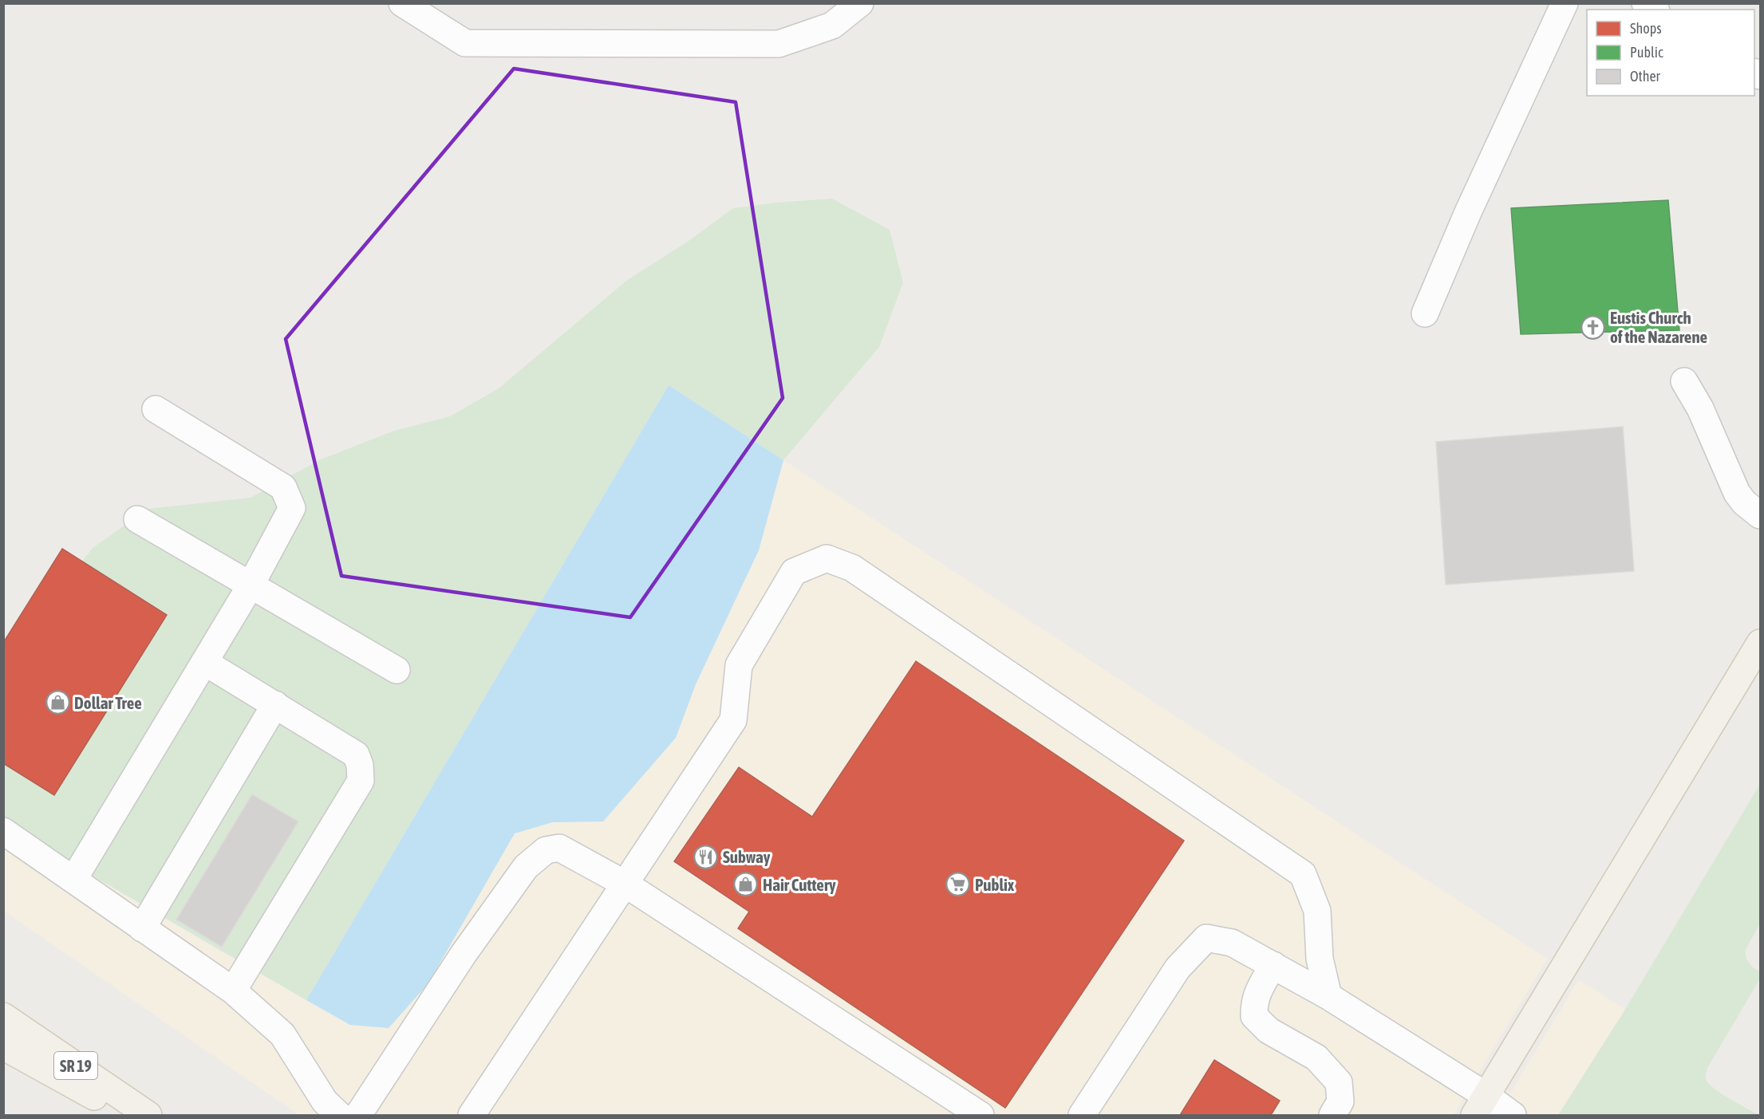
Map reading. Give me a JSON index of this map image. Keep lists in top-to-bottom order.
{
  "streets": {
    "main road": ["SR 19"]
  },
  "places": {
    "church": ["Eustis Church of the Nazarene"],
    "shop": ["Dollar Tree", "Hair Cuttery"],
    "restaurant": ["Subway"],
    "supermarket": ["Publix"]
  },
  "legend": ["Shops", "Public", "Other"]
}
